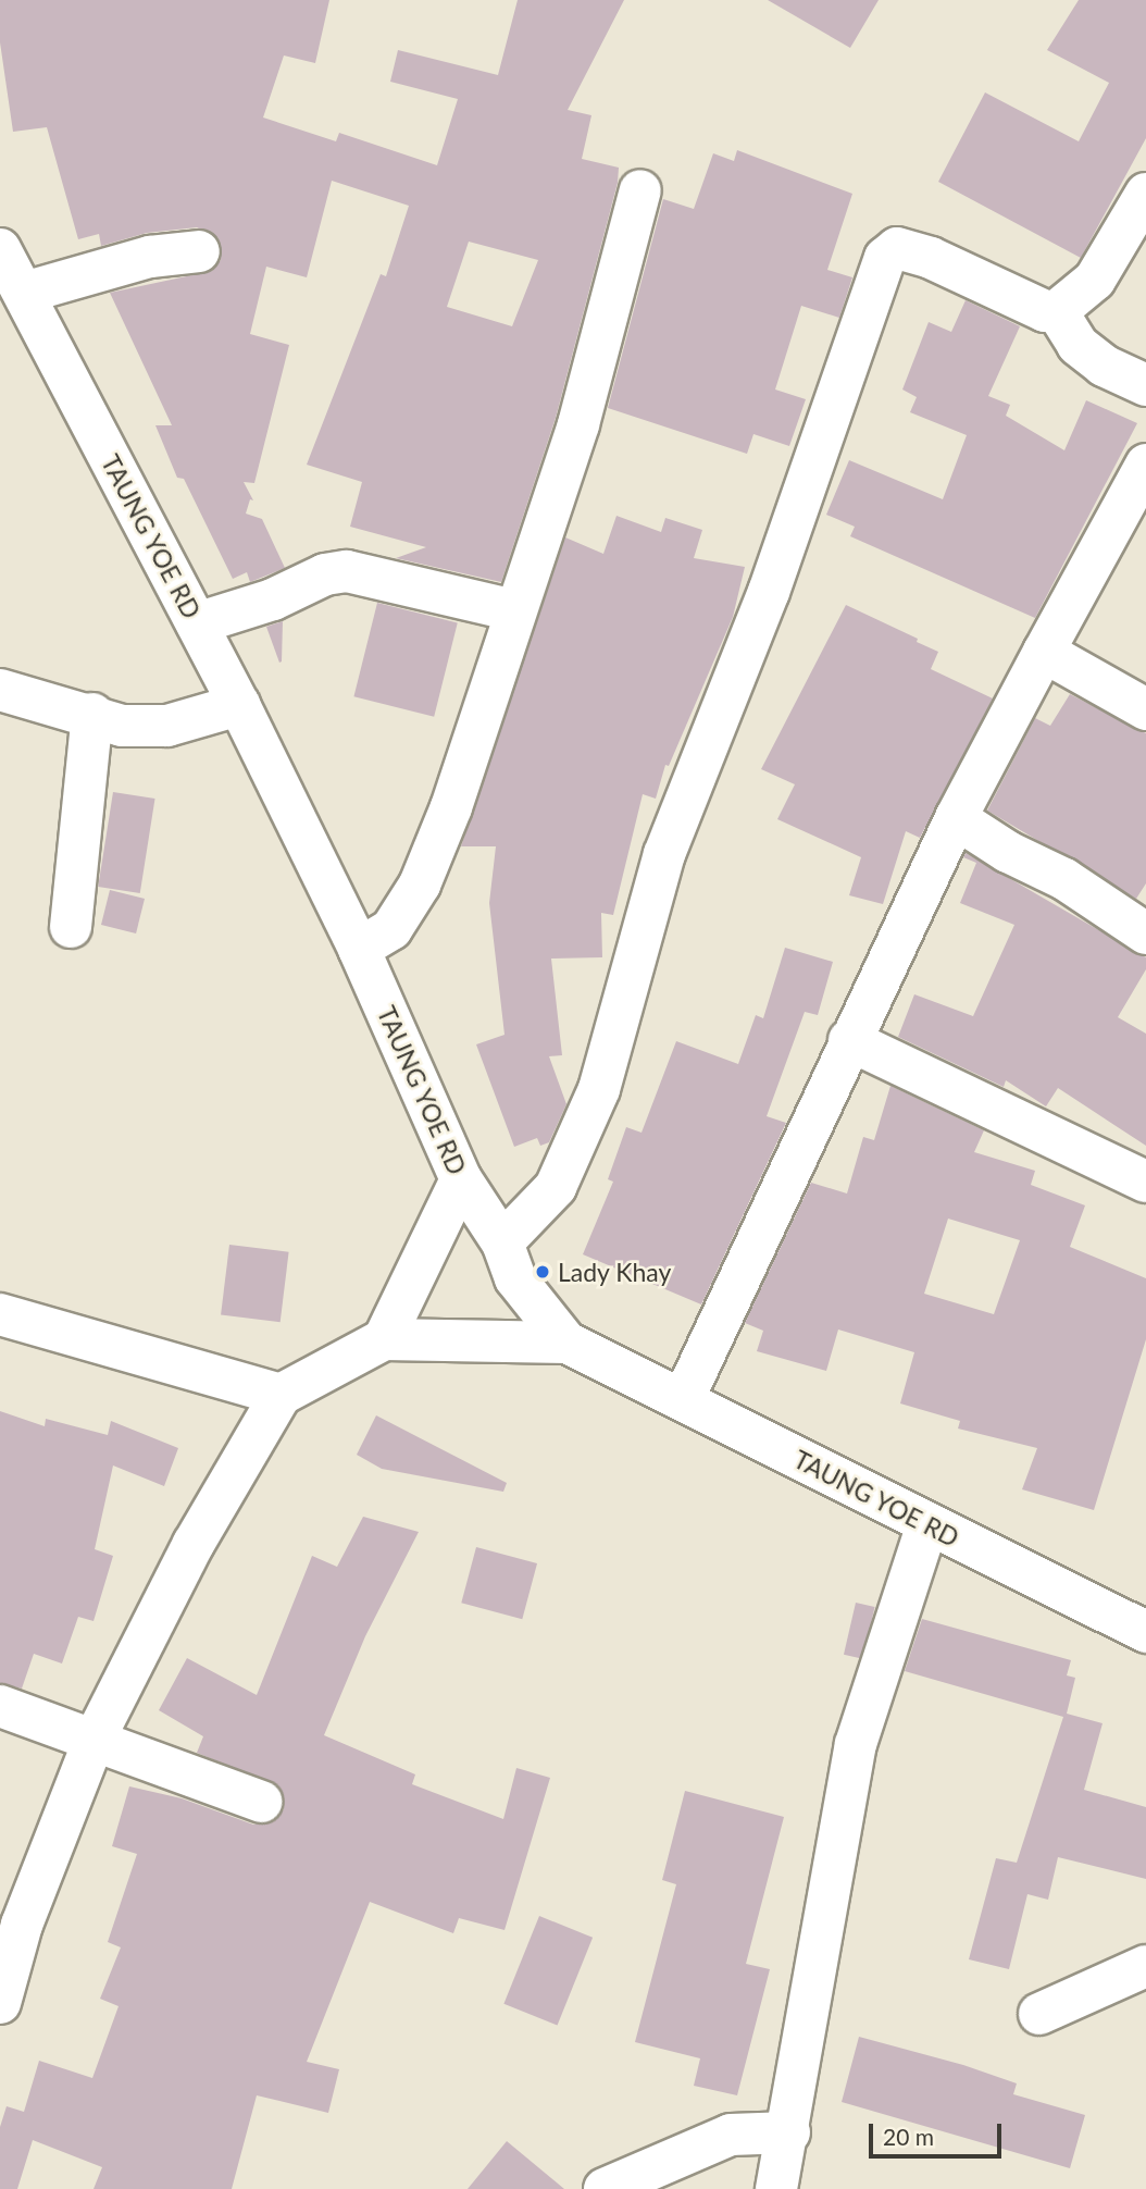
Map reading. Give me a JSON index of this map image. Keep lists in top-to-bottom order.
{
  "streets": {
    "street": ["TAUNG YOE RD"]
  },
  "places": ["Lady Khay"],
  "scale_bar": "20 m"
}
